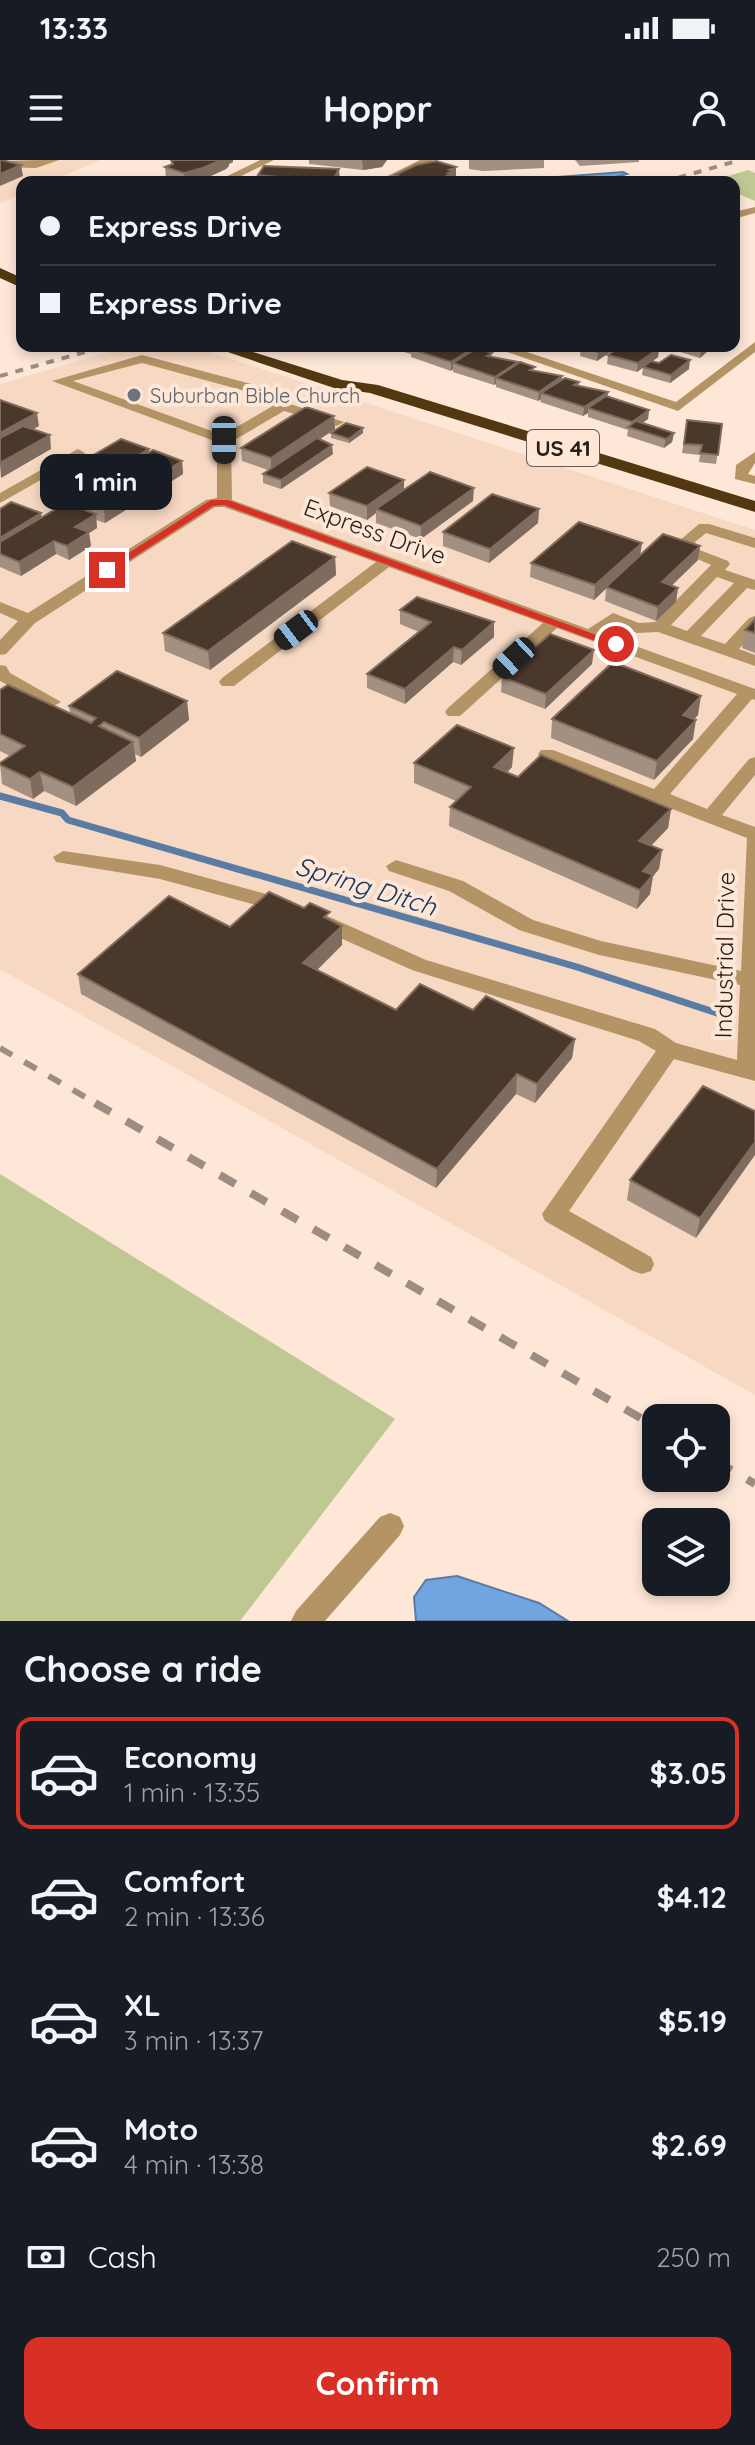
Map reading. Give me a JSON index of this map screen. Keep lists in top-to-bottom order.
{
  "streets": {
    "highway": ["US 41"],
    "street": ["Express Drive", "Industrial Drive"]
  },
  "water": ["Spring Ditch"],
  "places": ["Suburban Bible Church"],
  "page": {
    "status": "13:33",
    "header": "Hoppr",
    "banner": ["Express Drive", "Express Drive"],
    "bubble": "1 min",
    "heading": "Choose a ride",
    "list": [
      {
        "name": "Economy",
        "note": "1 min · 13:35",
        "value": "$3.05"
      },
      {
        "name": "Comfort",
        "note": "2 min · 13:36",
        "value": "$4.12"
      },
      {
        "name": "XL",
        "note": "3 min · 13:37",
        "value": "$5.19"
      },
      {
        "name": "Moto",
        "note": "4 min · 13:38",
        "value": "$2.69"
      }
    ],
    "pay": ["Cash", "250 m"],
    "buttons": "Confirm"
  }
}
